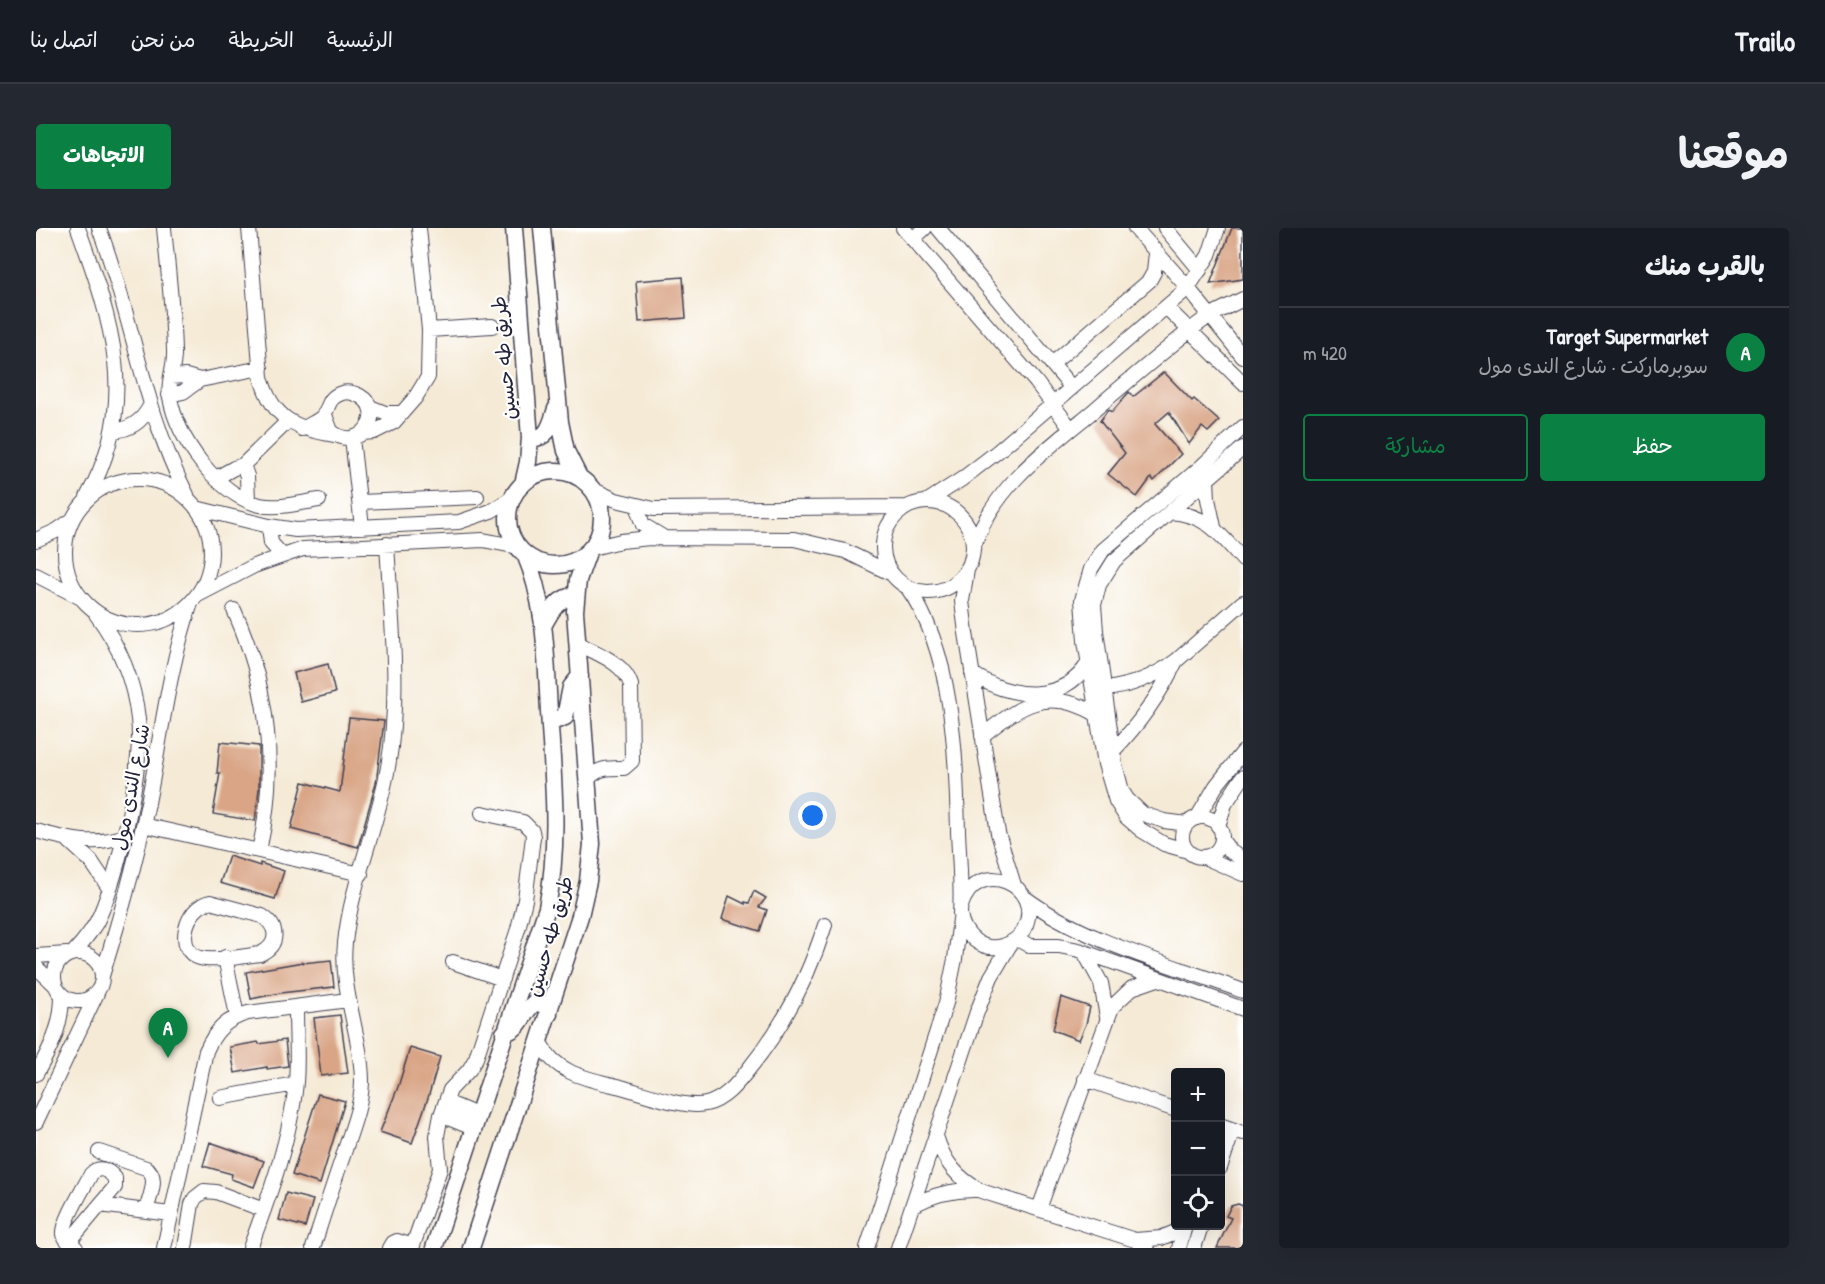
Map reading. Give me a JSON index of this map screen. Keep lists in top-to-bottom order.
{
  "streets": {
    "main road": ["طريق طه حسين"],
    "street": ["شارع الندى مول"]
  },
  "page": {
    "header": "Trailo",
    "nav": [
      "الرئيسية",
      "الخريطة",
      "من نحن",
      "اتصل بنا"
    ],
    "title": "موقعنا",
    "buttons": [
      "الاتجاهات",
      ["حفظ", "مشاركة"]
    ],
    "heading": "بالقرب منك",
    "list": [
      {
        "mark": "A",
        "name": "Target Supermarket",
        "note": "سوبرماركت · شارع الندى مول",
        "value": "420 m"
      }
    ],
    "pins": "A",
    "map_buttons": ["+", "−"]
  }
}
